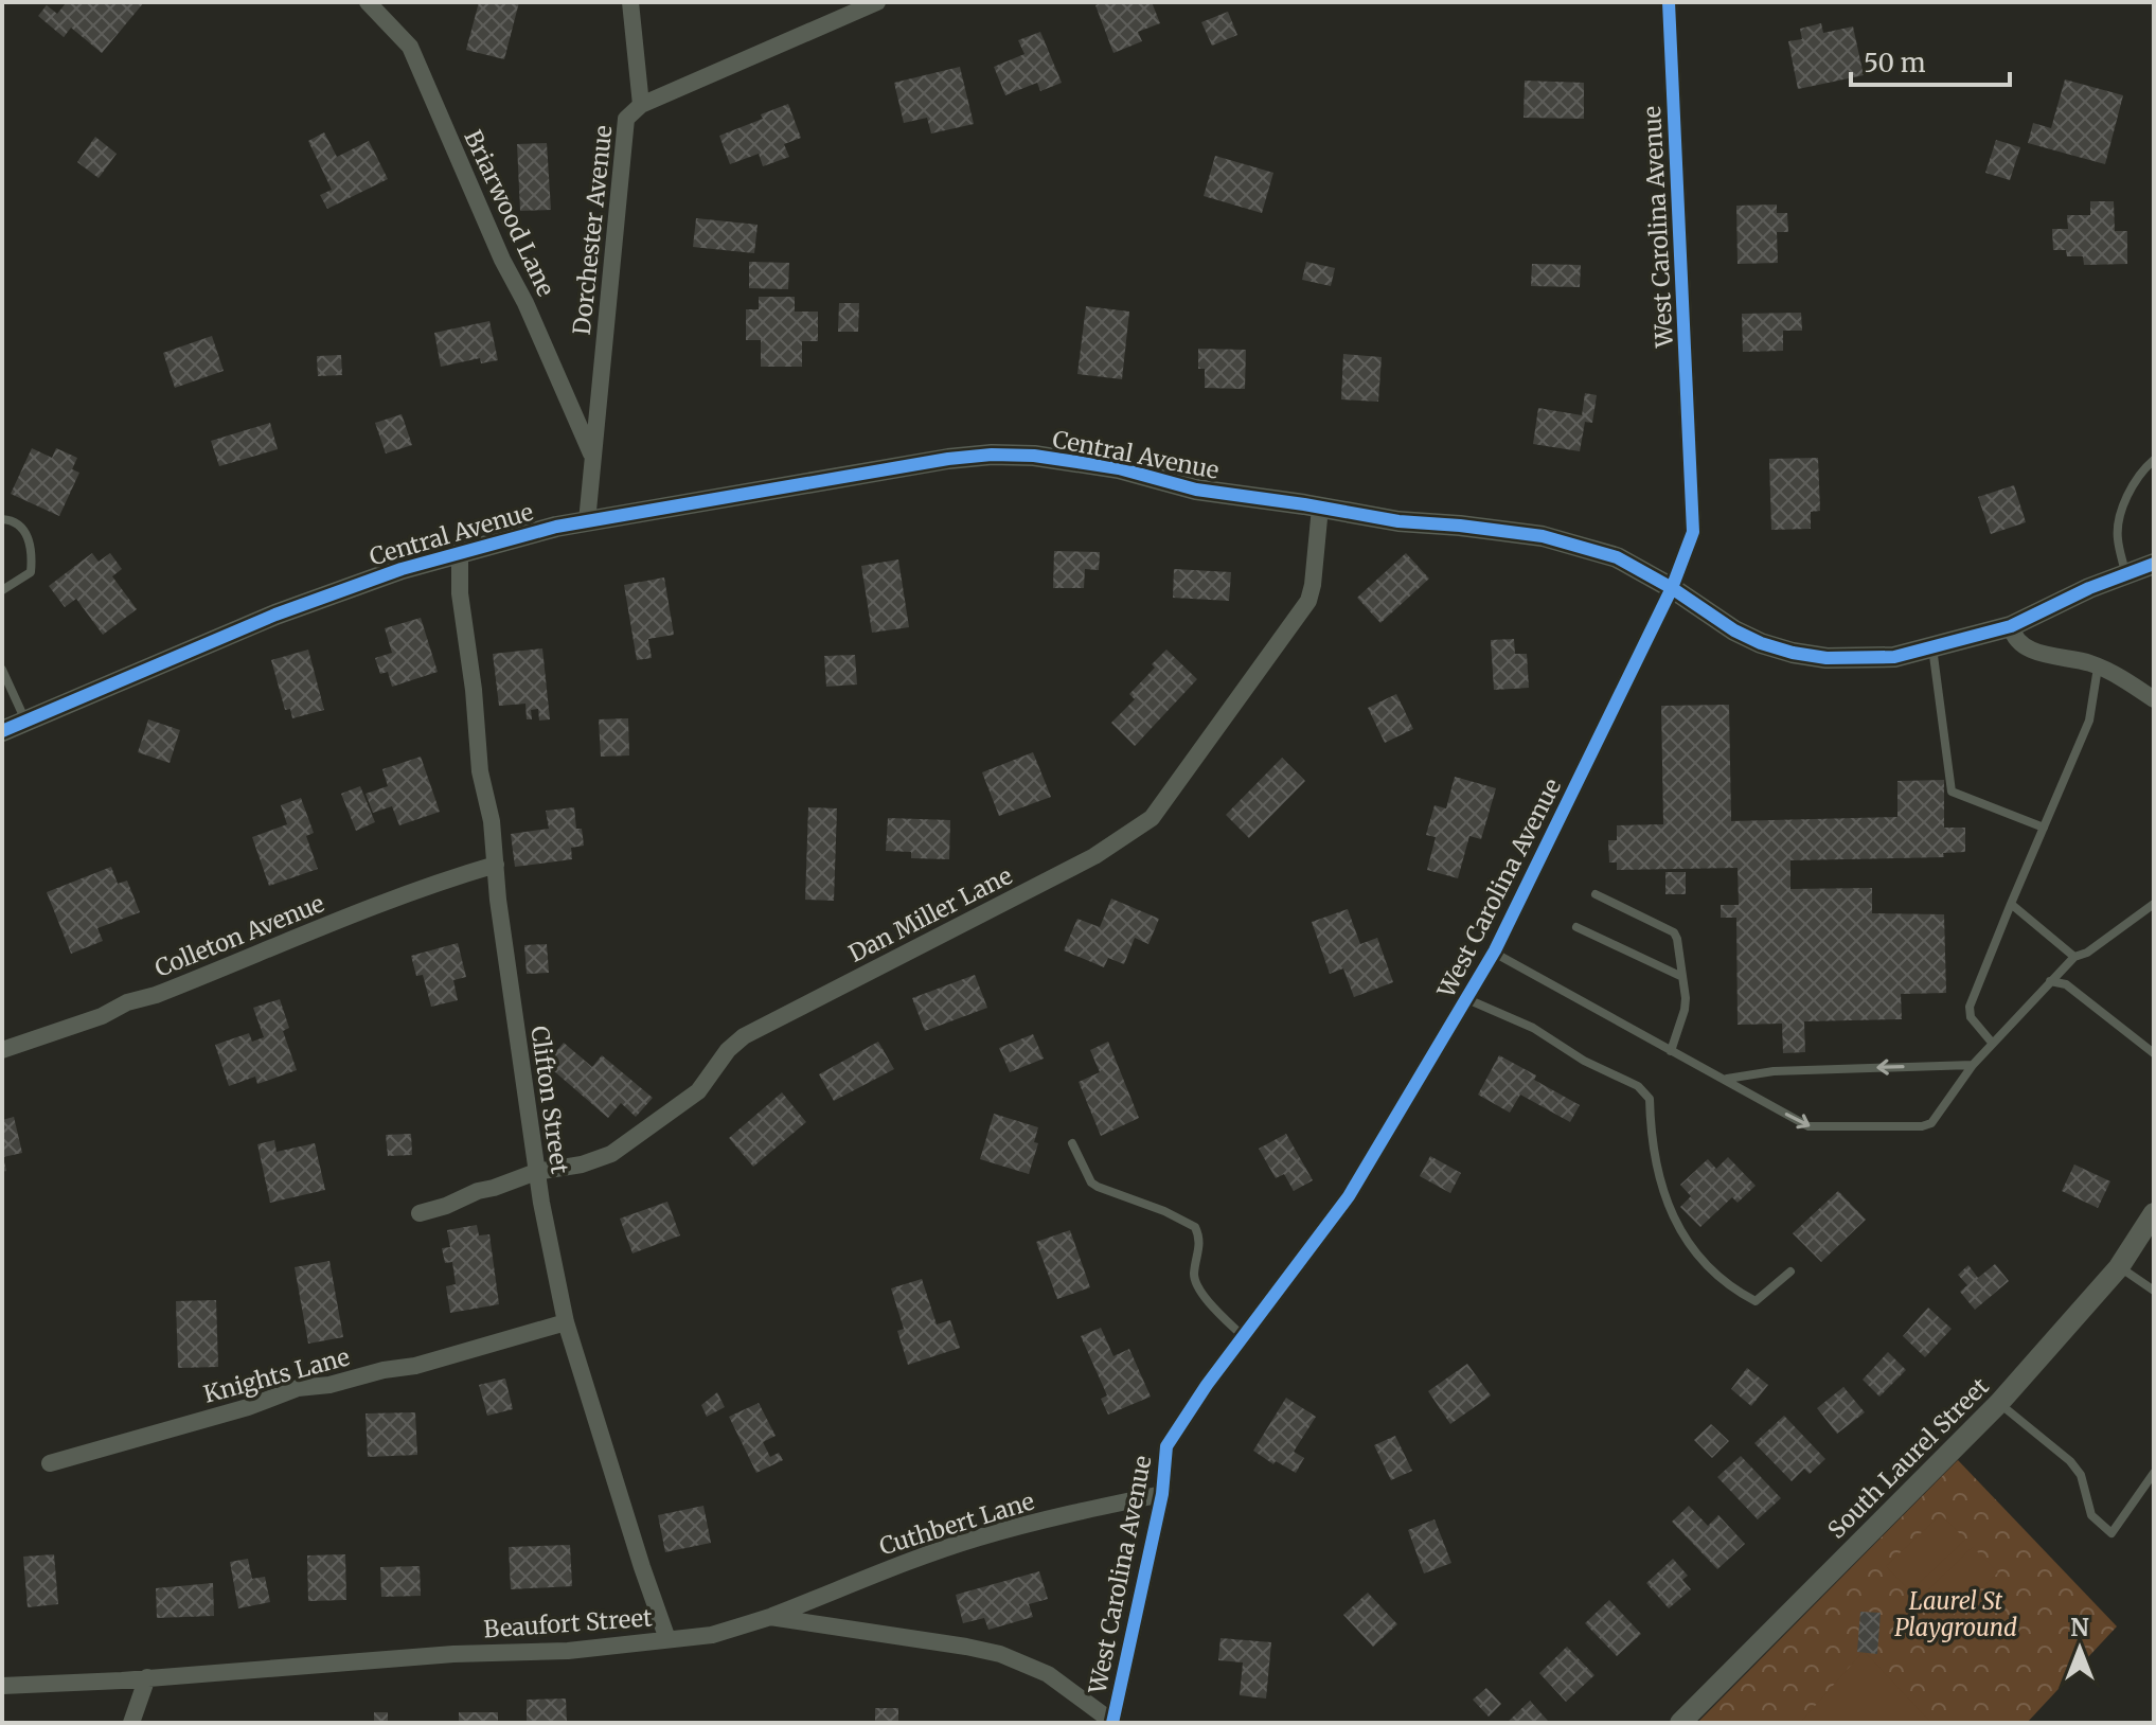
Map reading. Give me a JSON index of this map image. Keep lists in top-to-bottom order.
{
  "streets": {
    "street": [
      "Briarwood Lane",
      "West Carolina Avenue",
      "Dorchester Avenue",
      "Central Avenue",
      "Dan Miller Lane",
      "Colleton Avenue",
      "Clifton Street",
      "Knights Lane",
      "South Laurel Street",
      "Cuthbert Lane",
      "Beaufort Street"
    ]
  },
  "crossings": [
    ["Briarwood Lane", "Dorchester Avenue"],
    ["West Carolina Avenue", "Central Avenue"],
    ["West Carolina Avenue", "Cuthbert Lane"],
    ["West Carolina Avenue", "Beaufort Street"],
    ["Dorchester Avenue", "Central Avenue"],
    ["Central Avenue", "Dan Miller Lane"],
    ["Central Avenue", "Clifton Street"],
    ["Dan Miller Lane", "Clifton Street"],
    ["Colleton Avenue", "Clifton Street"],
    ["Clifton Street", "Knights Lane"],
    ["Clifton Street", "Beaufort Street"],
    ["Cuthbert Lane", "Beaufort Street"]
  ],
  "parks": ["Laurel St Playground"],
  "scale_bar": "50 m",
  "north": "top"
}
